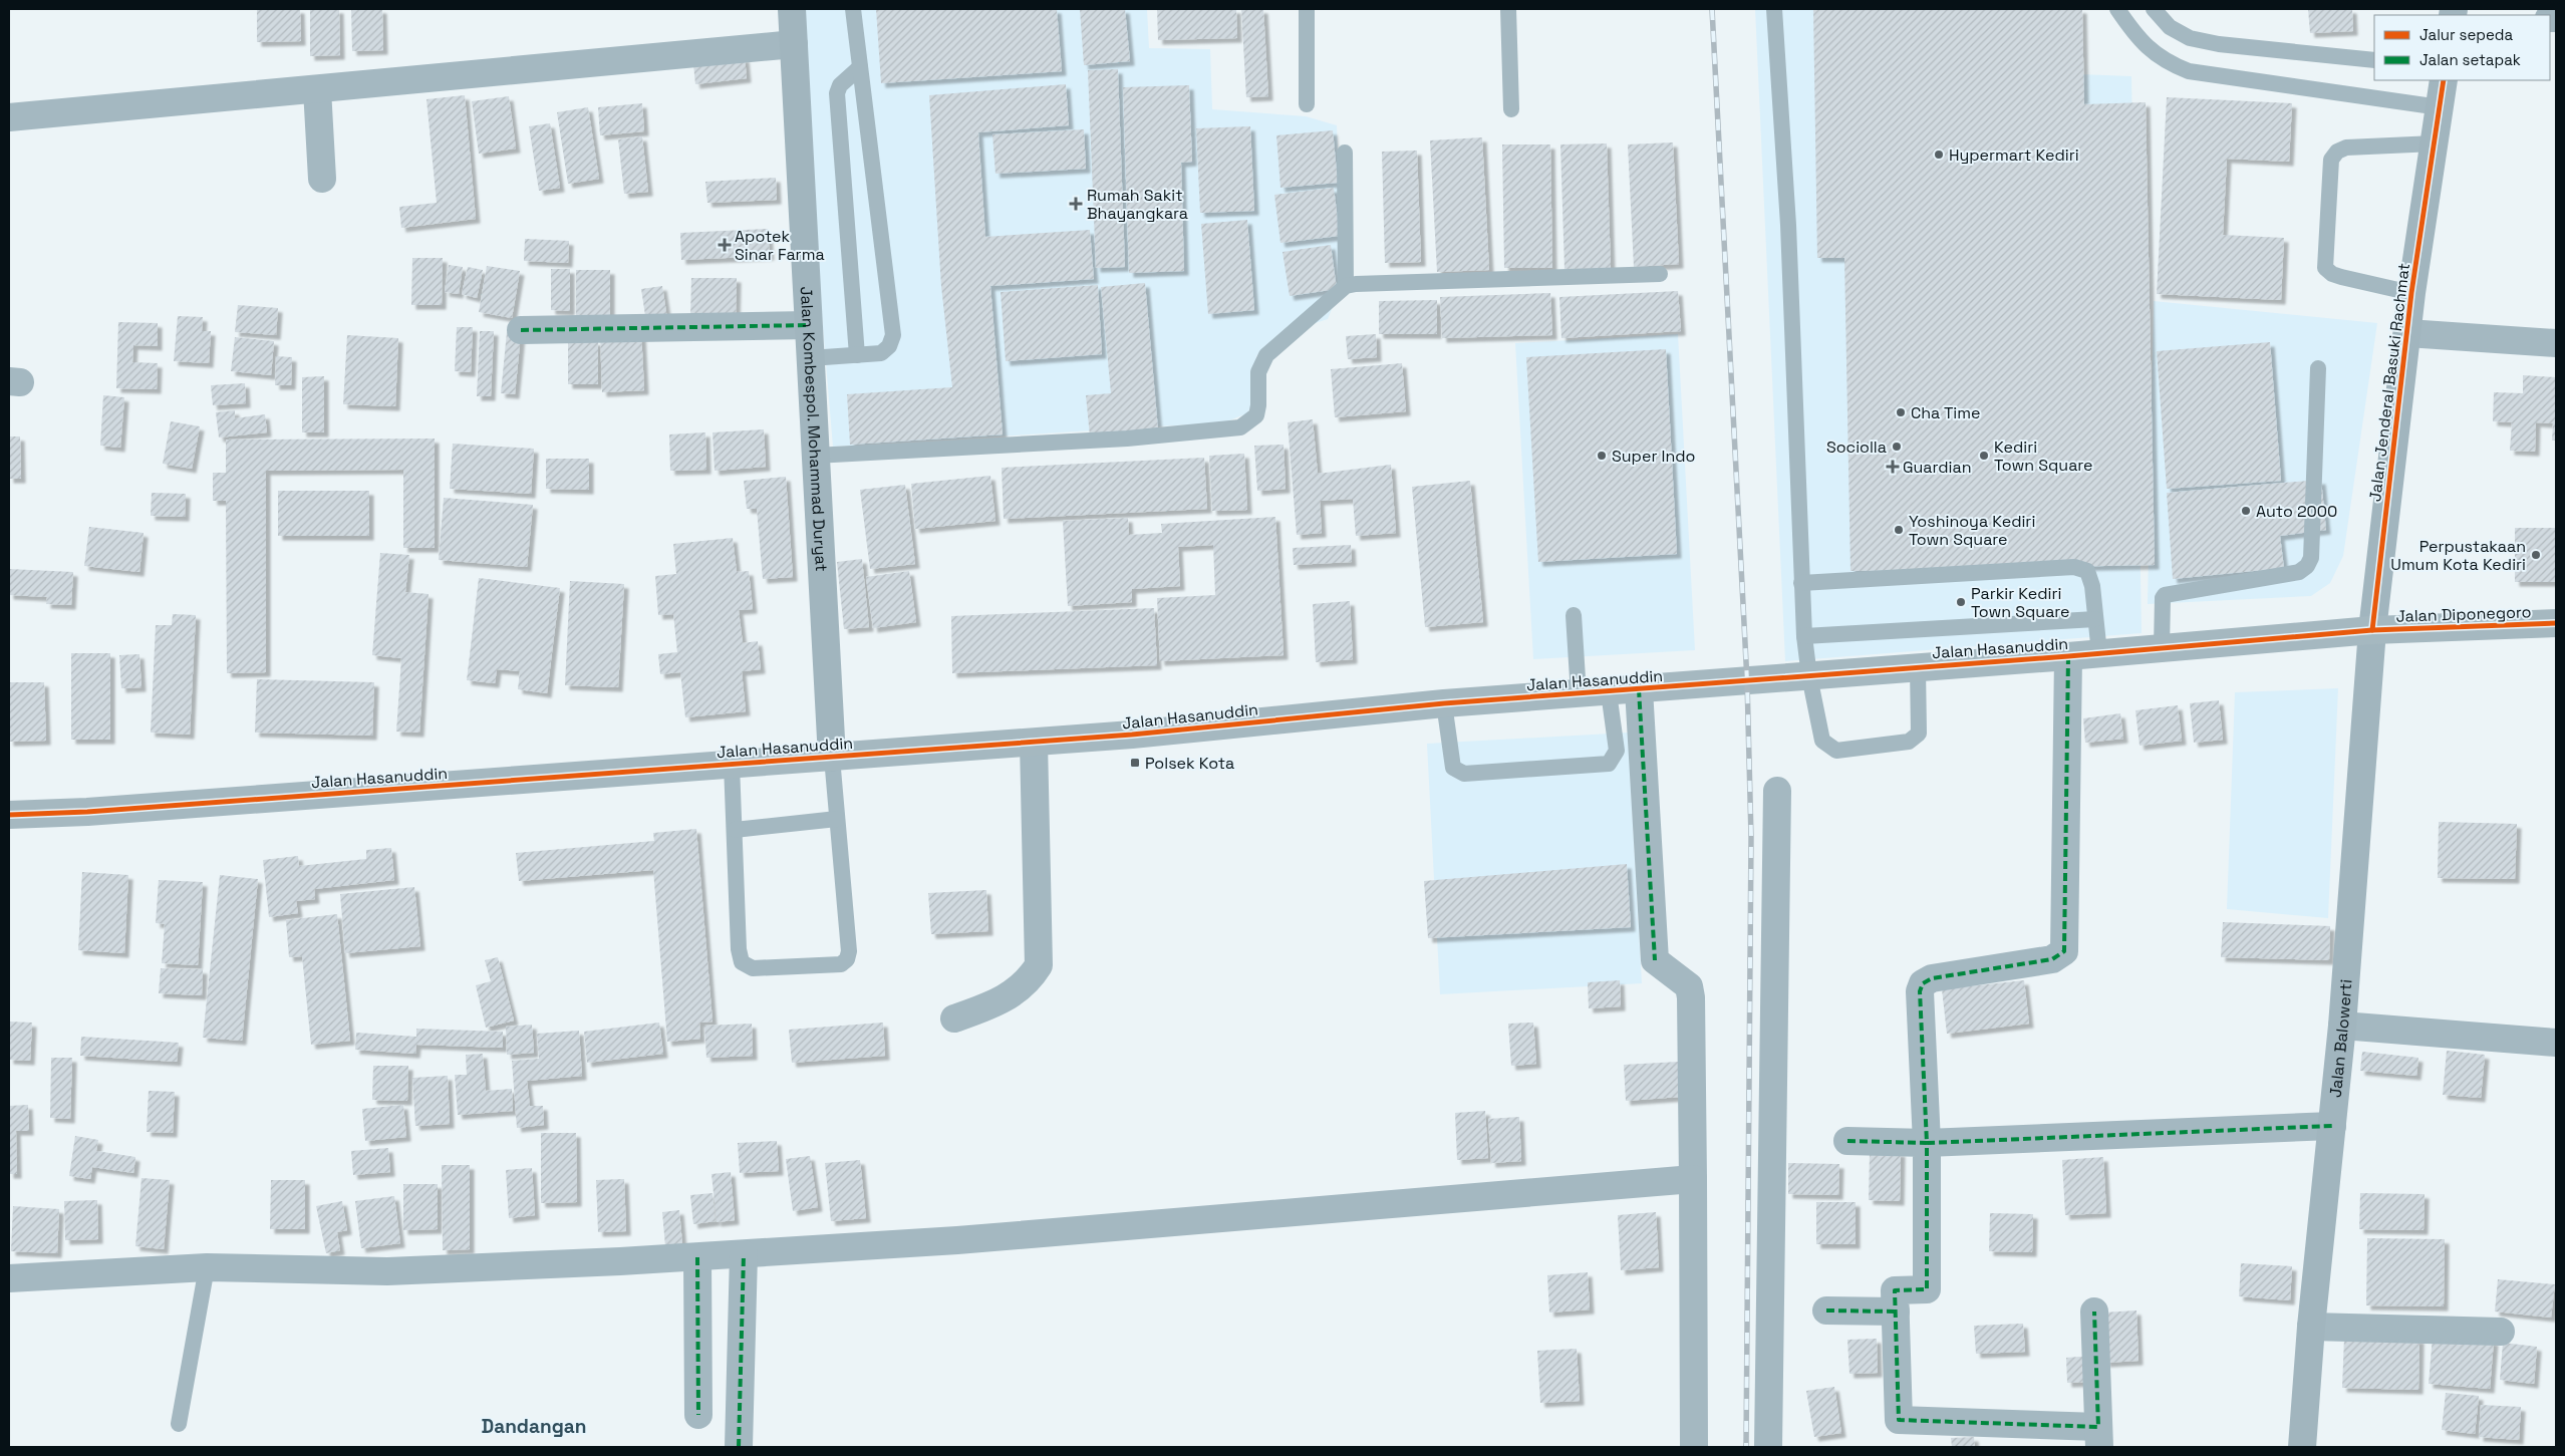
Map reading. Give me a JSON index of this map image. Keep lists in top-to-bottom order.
{
  "streets": {
    "main road": ["Jalan Diponegoro", "Jalan Hasanuddin"],
    "street": ["Jalan Jenderal Basuki Rachmat", "Jalan Kombespol. Mohammad Duryat", "Jalan Balowerti"]
  },
  "crossings": [
    ["Jalan Jenderal Basuki Rachmat", "Jalan Diponegoro"],
    ["Jalan Jenderal Basuki Rachmat", "Jalan Hasanuddin"],
    ["Jalan Jenderal Basuki Rachmat", "Jalan Balowerti"],
    ["Jalan Kombespol. Mohammad Duryat", "Jalan Hasanuddin"],
    ["Jalan Diponegoro", "Jalan Hasanuddin"],
    ["Jalan Diponegoro", "Jalan Balowerti"],
    ["Jalan Hasanuddin", "Jalan Balowerti"]
  ],
  "districts": ["Dandangan"],
  "places": {
    "other": [
      "Hypermart Kediri",
      "Cha Time",
      "Sociolla",
      "Super Indo",
      "Kediri Town Square",
      "Auto 2000",
      "Yoshinoya Kediri Town Square",
      "Perpustakaan Umum Kota Kediri",
      "Parkir Kediri Town Square"
    ],
    "health": ["Rumah Sakit Bhayangkara", "Apotek Sinar Farma", "Guardian"],
    "transit": ["Polsek Kota"]
  },
  "legend": ["Jalur sepeda", "Jalan setapak"]
}
